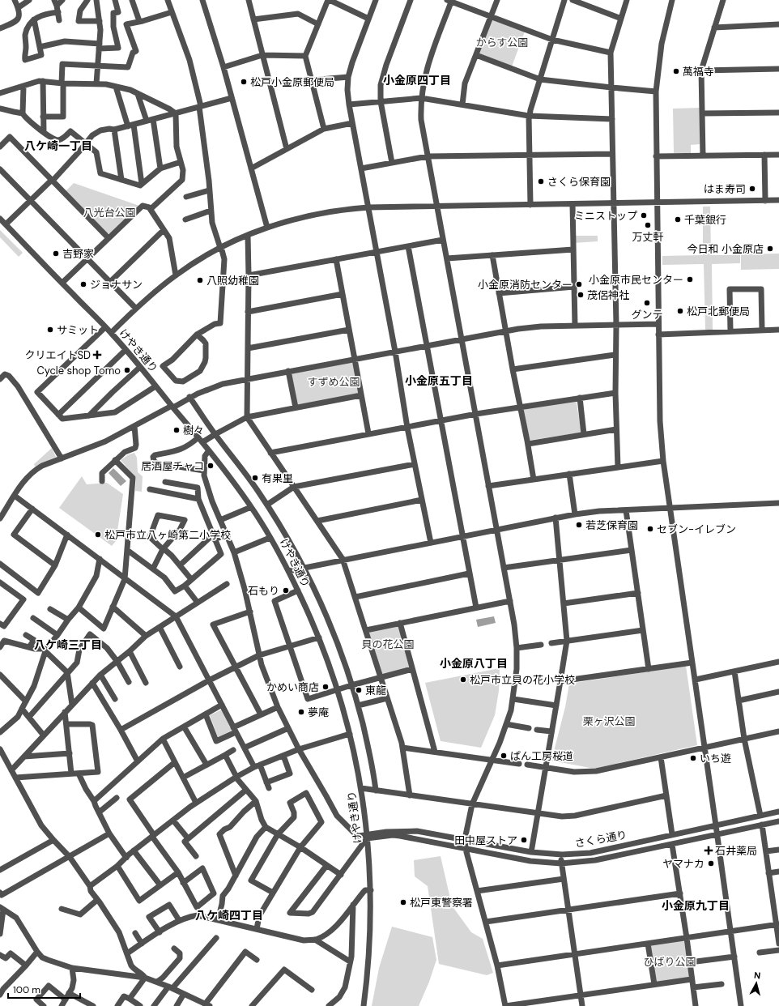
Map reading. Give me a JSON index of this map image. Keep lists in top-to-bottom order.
{
  "streets": {
    "street": ["けやき通り", "さくら通り"]
  },
  "crossings": [
    ["けやき通り", "さくら通り"]
  ],
  "districts": [
    "小金原四丁目",
    "八ケ崎一丁目",
    "小金原五丁目",
    "八ケ崎三丁目",
    "小金原八丁目",
    "小金原九丁目",
    "八ケ崎四丁目"
  ],
  "parks": [
    "からす公園",
    "八光台公園",
    "すずめ公園",
    "貝の花公園",
    "栗ヶ沢公園",
    "ひばり公園"
  ],
  "places": {
    "other": [
      "萬福寺",
      "松戸小金原郵便局",
      "さくら保育園",
      "はま寿司",
      "ミニストップ",
      "千葉銀行",
      "万丈軒",
      "今日和 小金原店",
      "吉野家",
      "小金原市民センター",
      "八照幼稚園",
      "ジョナサン",
      "小金原消防センター",
      "茂侶神社",
      "グンテ",
      "松戸北郵便局",
      "サミット",
      "Cycle shop Tomo",
      "樹々",
      "居酒屋チャコ",
      "有果里",
      "若芝保育園",
      "セブン-イレブン",
      "松戸市立八ヶ崎第二小学校",
      "石もり",
      "松戸市立貝の花小学校",
      "かめい商店",
      "東龍",
      "夢庵",
      "ぱん工房桜道",
      "いち遊",
      "田中屋ストア",
      "ヤマナカ",
      "松戸東警察署"
    ],
    "health": ["クリエイトSD", "石井薬局"]
  },
  "scale_bar": "100 m",
  "north": "top"
}
